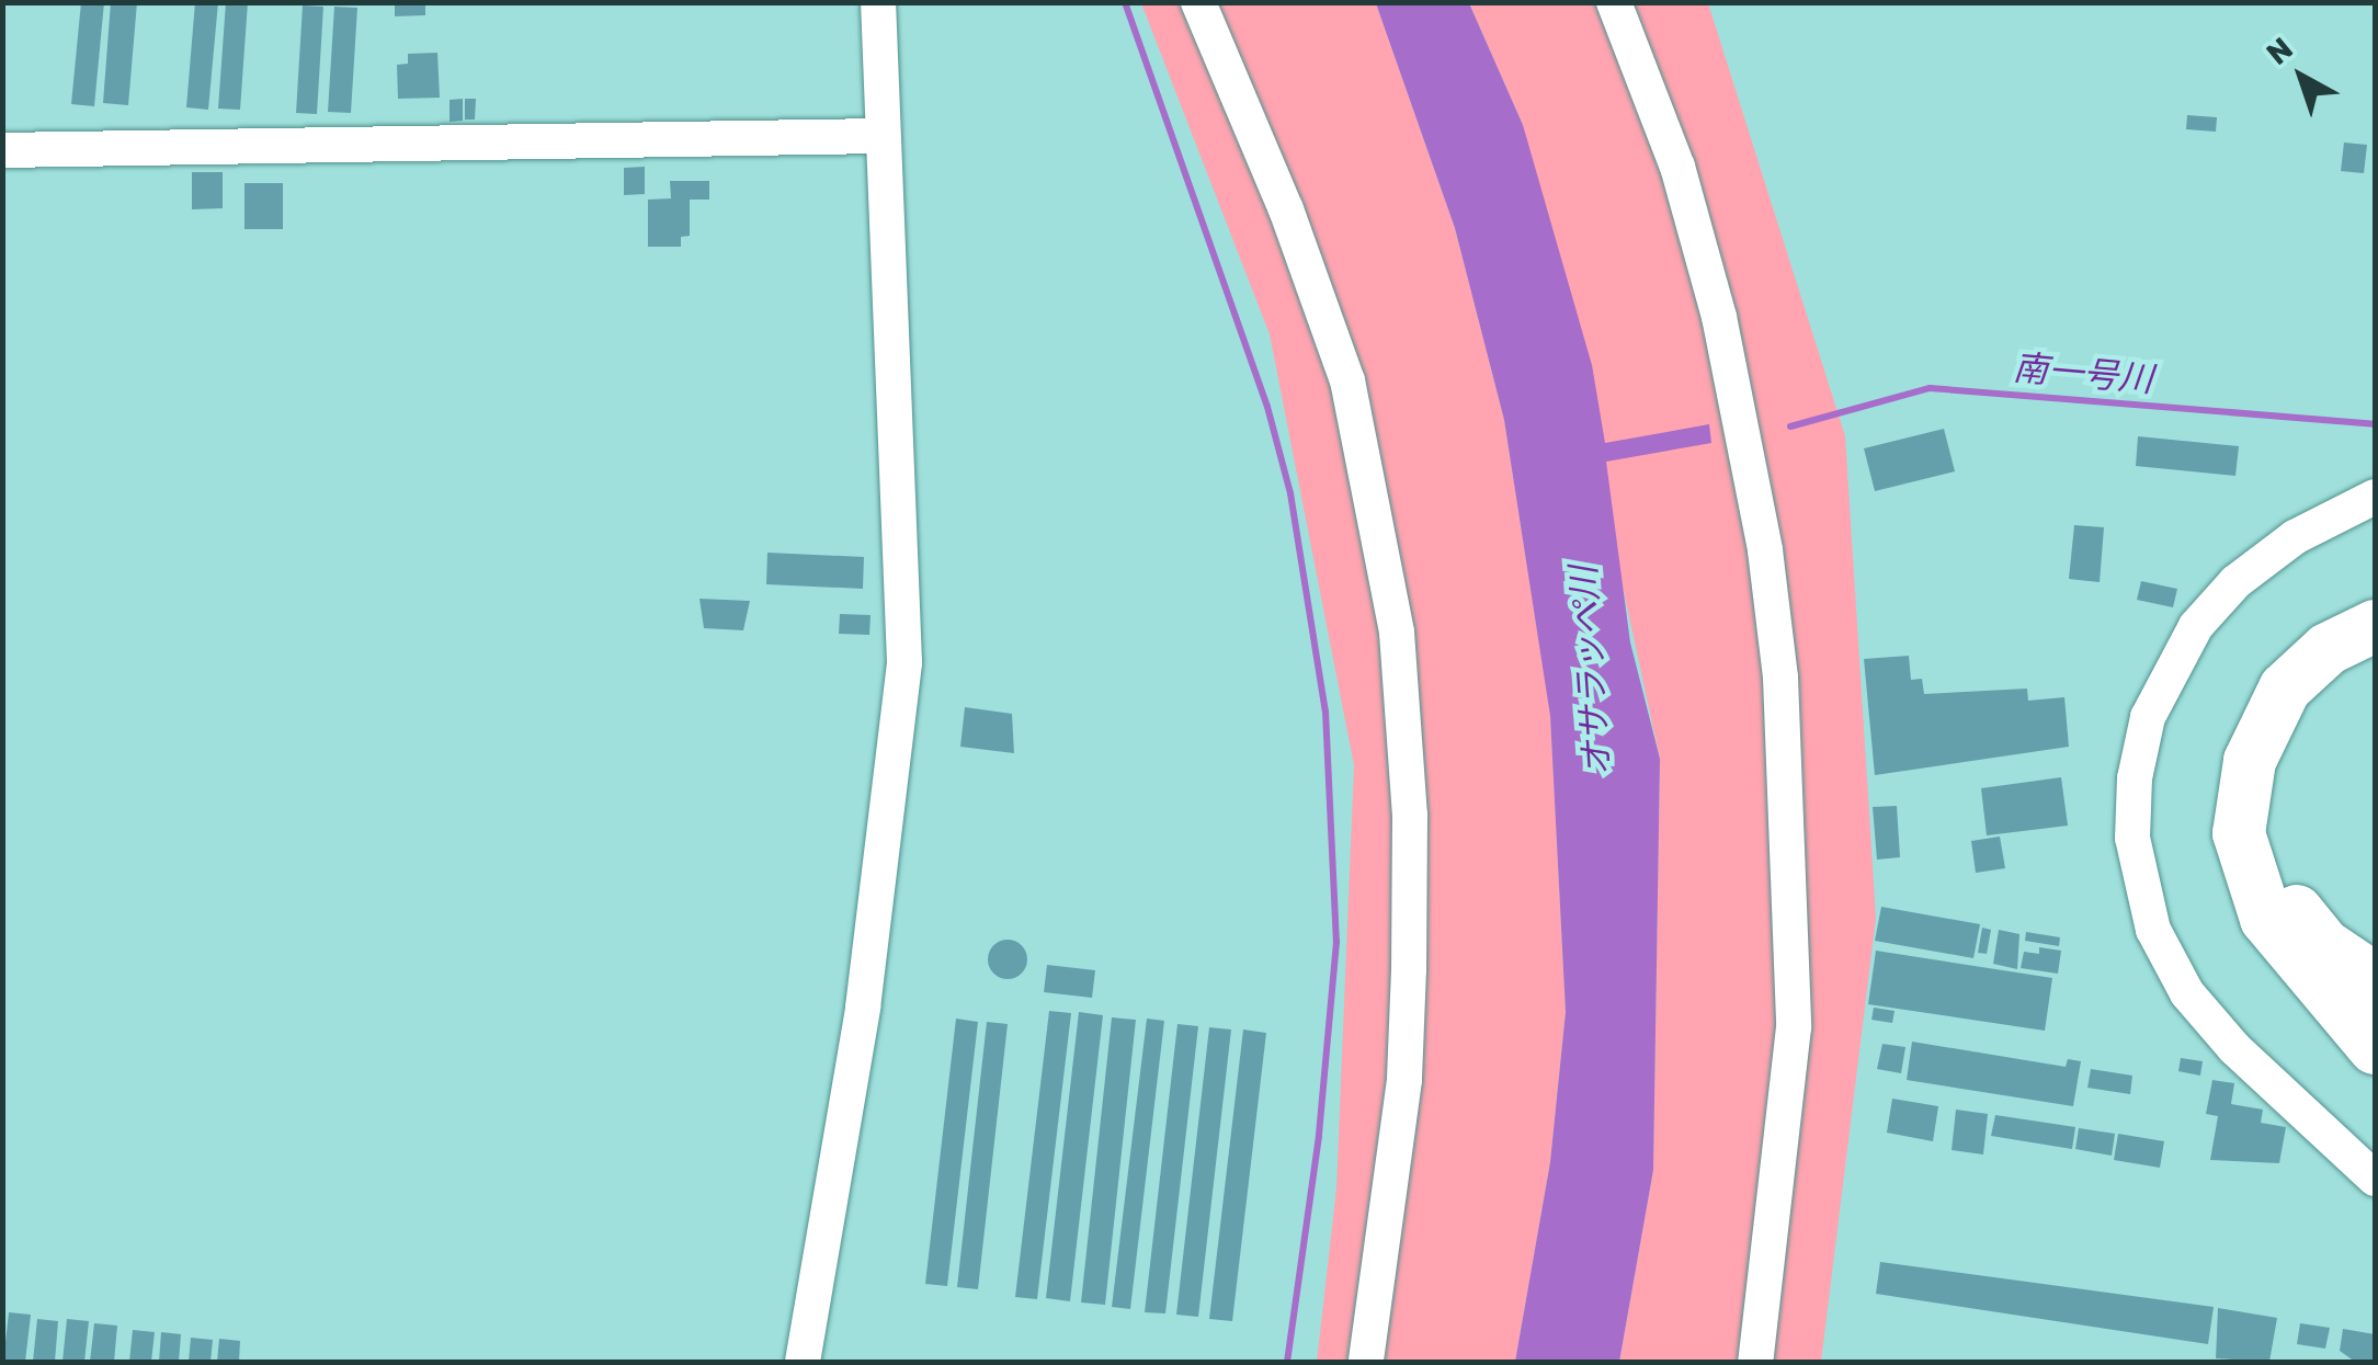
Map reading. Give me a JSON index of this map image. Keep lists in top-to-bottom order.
{
  "water": ["南一号川", "オサラッペ川"],
  "north": "top left"
}
